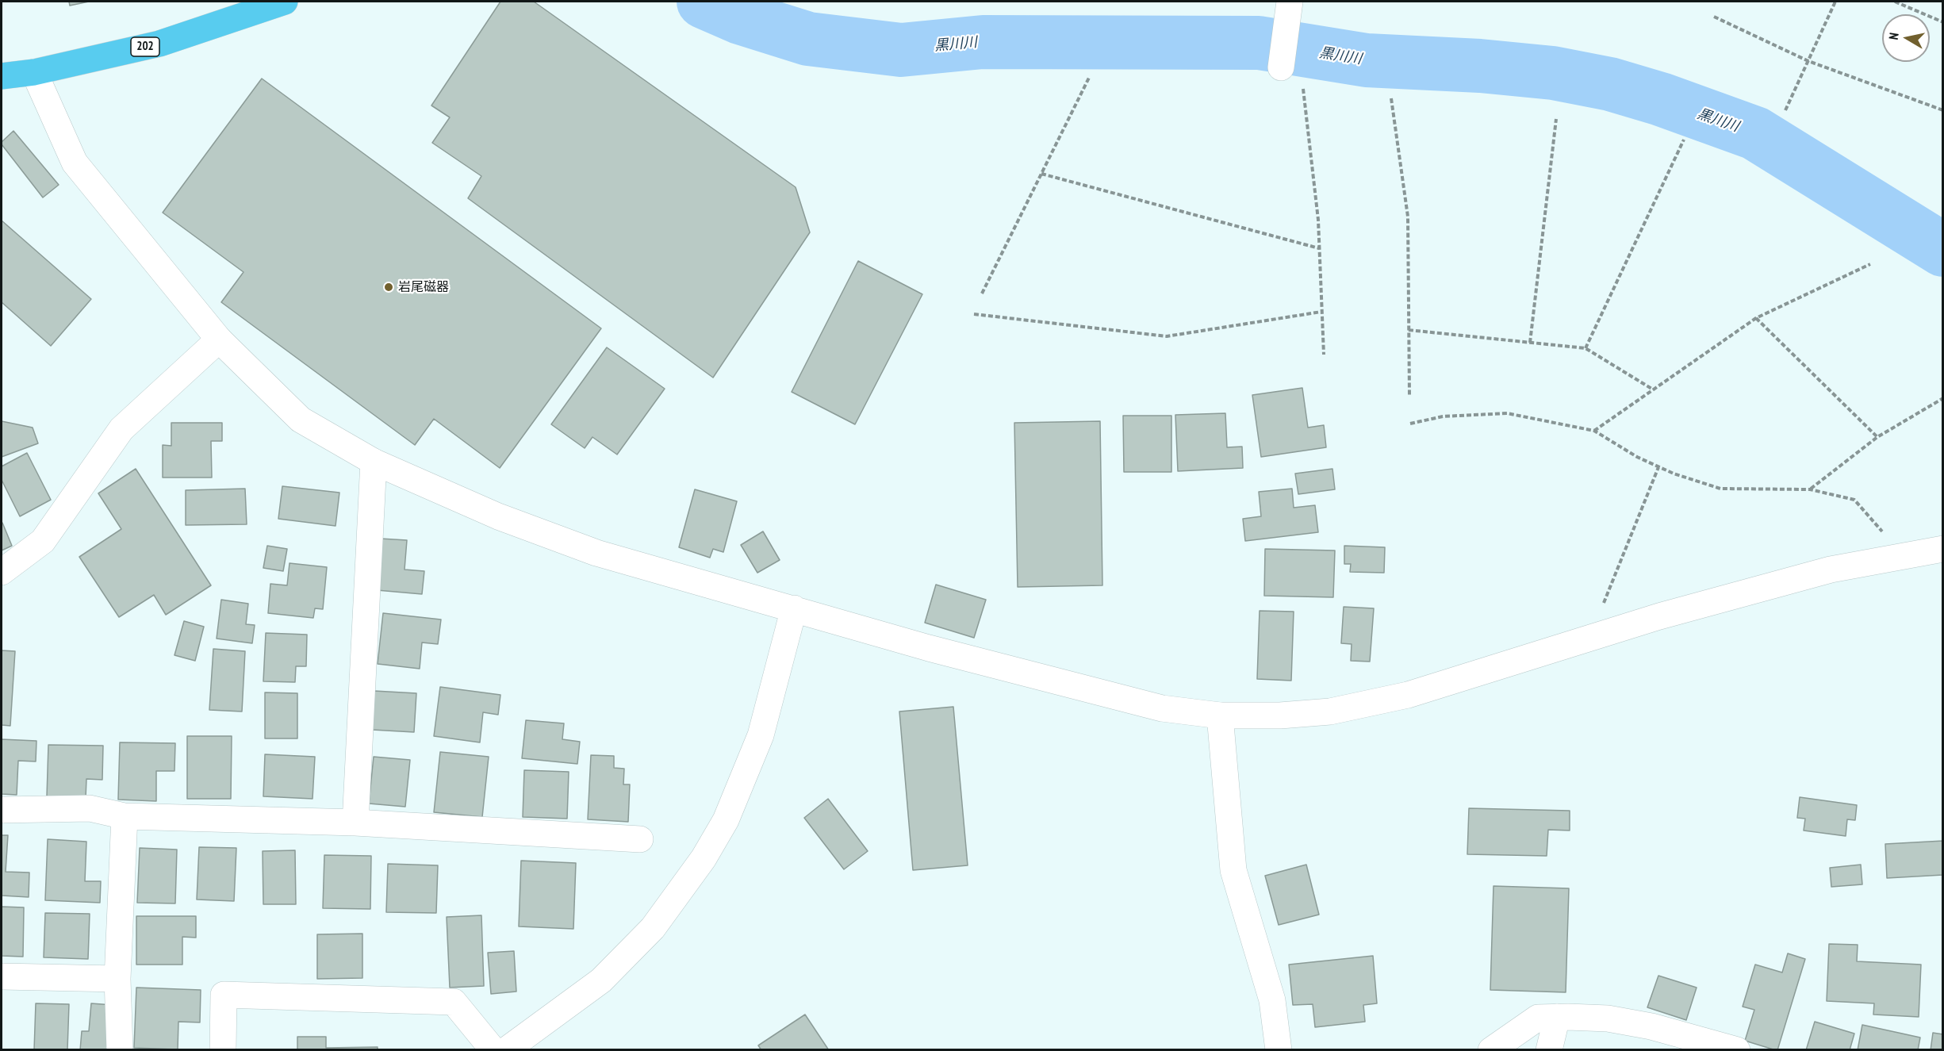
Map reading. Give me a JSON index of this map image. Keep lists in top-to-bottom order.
{
  "streets": {
    "highway": ["202"]
  },
  "water": ["黒川川"],
  "places": ["岩尾磁器"],
  "north": "left"
}
